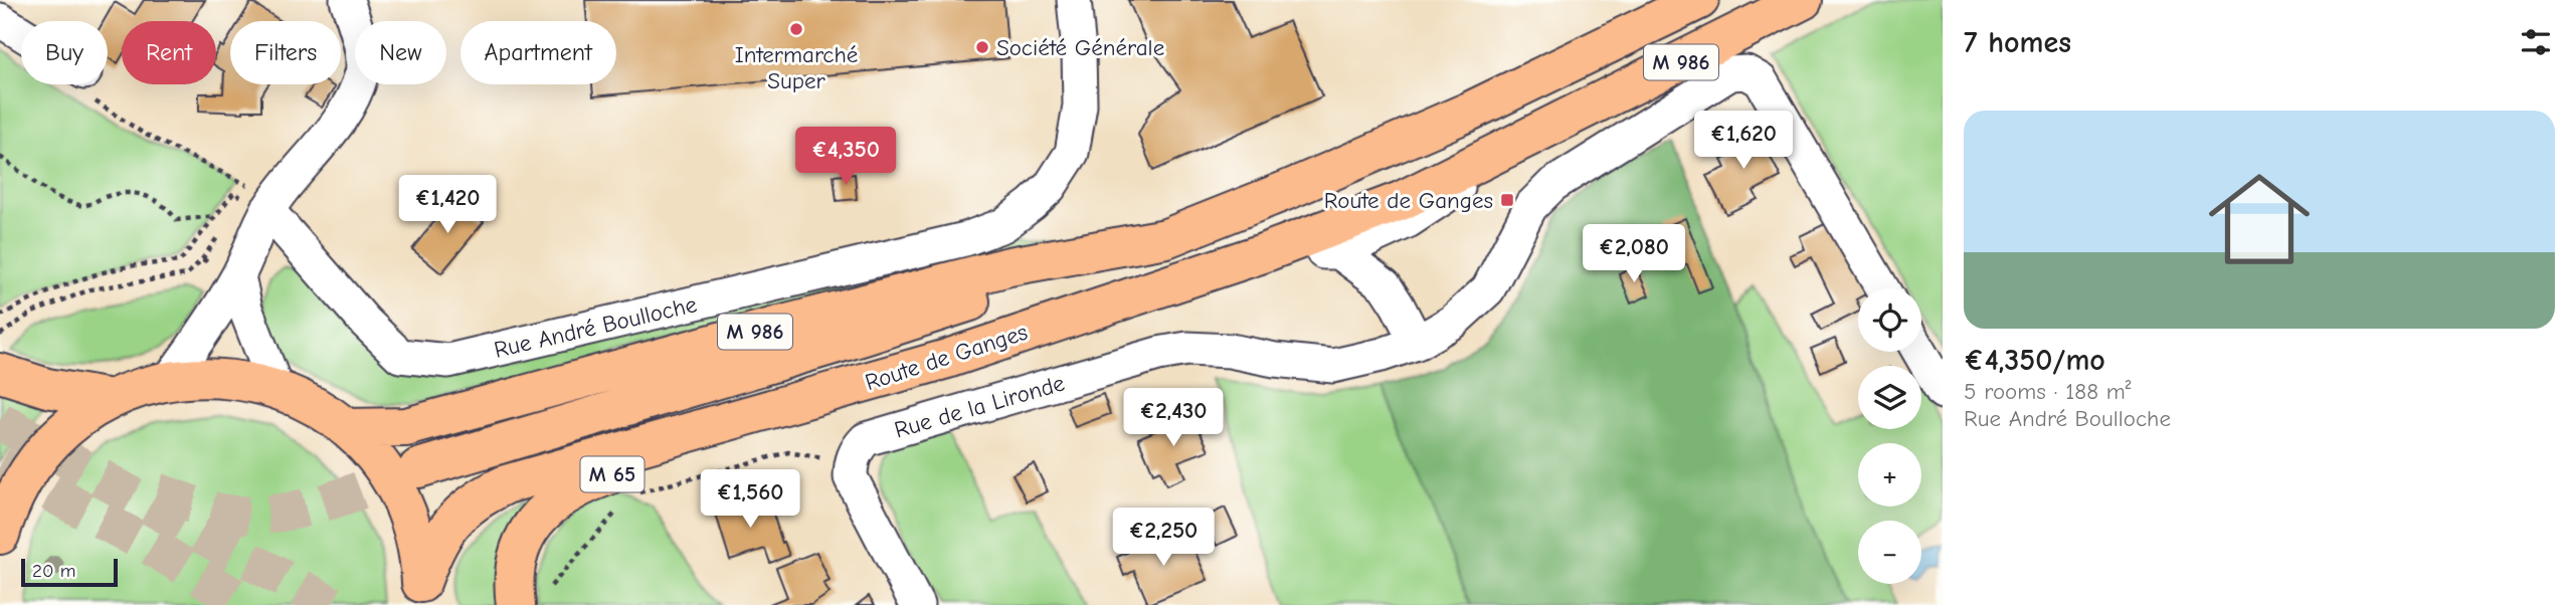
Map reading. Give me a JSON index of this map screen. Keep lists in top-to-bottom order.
{
  "streets": {
    "main road": ["M 986", "Route de Ganges", "M 65"],
    "street": ["Rue André Boulloche", "Rue de la Lironde"]
  },
  "crossings": [
    ["Route de Ganges", "M 65"]
  ],
  "places": {
    "other": ["Intermarché Super", "Société Générale"],
    "transit": ["Route de Ganges"]
  },
  "scale_bar": "20 m",
  "page": {
    "heading": "7 homes",
    "chip": [
      "Buy",
      "Rent",
      "Filters",
      "New",
      "Apartment"
    ],
    "list": [
      {
        "name": "€4,350/mo",
        "note": "5 rooms · 188 m² · Rue André Boulloche"
      }
    ],
    "price": [
      "€1,620",
      "€4,350",
      "€1,420",
      "€2,080",
      "€2,430",
      "€1,560",
      "€2,250"
    ],
    "map_buttons": ["+", "−"],
    "scale": "20 m"
  }
}
